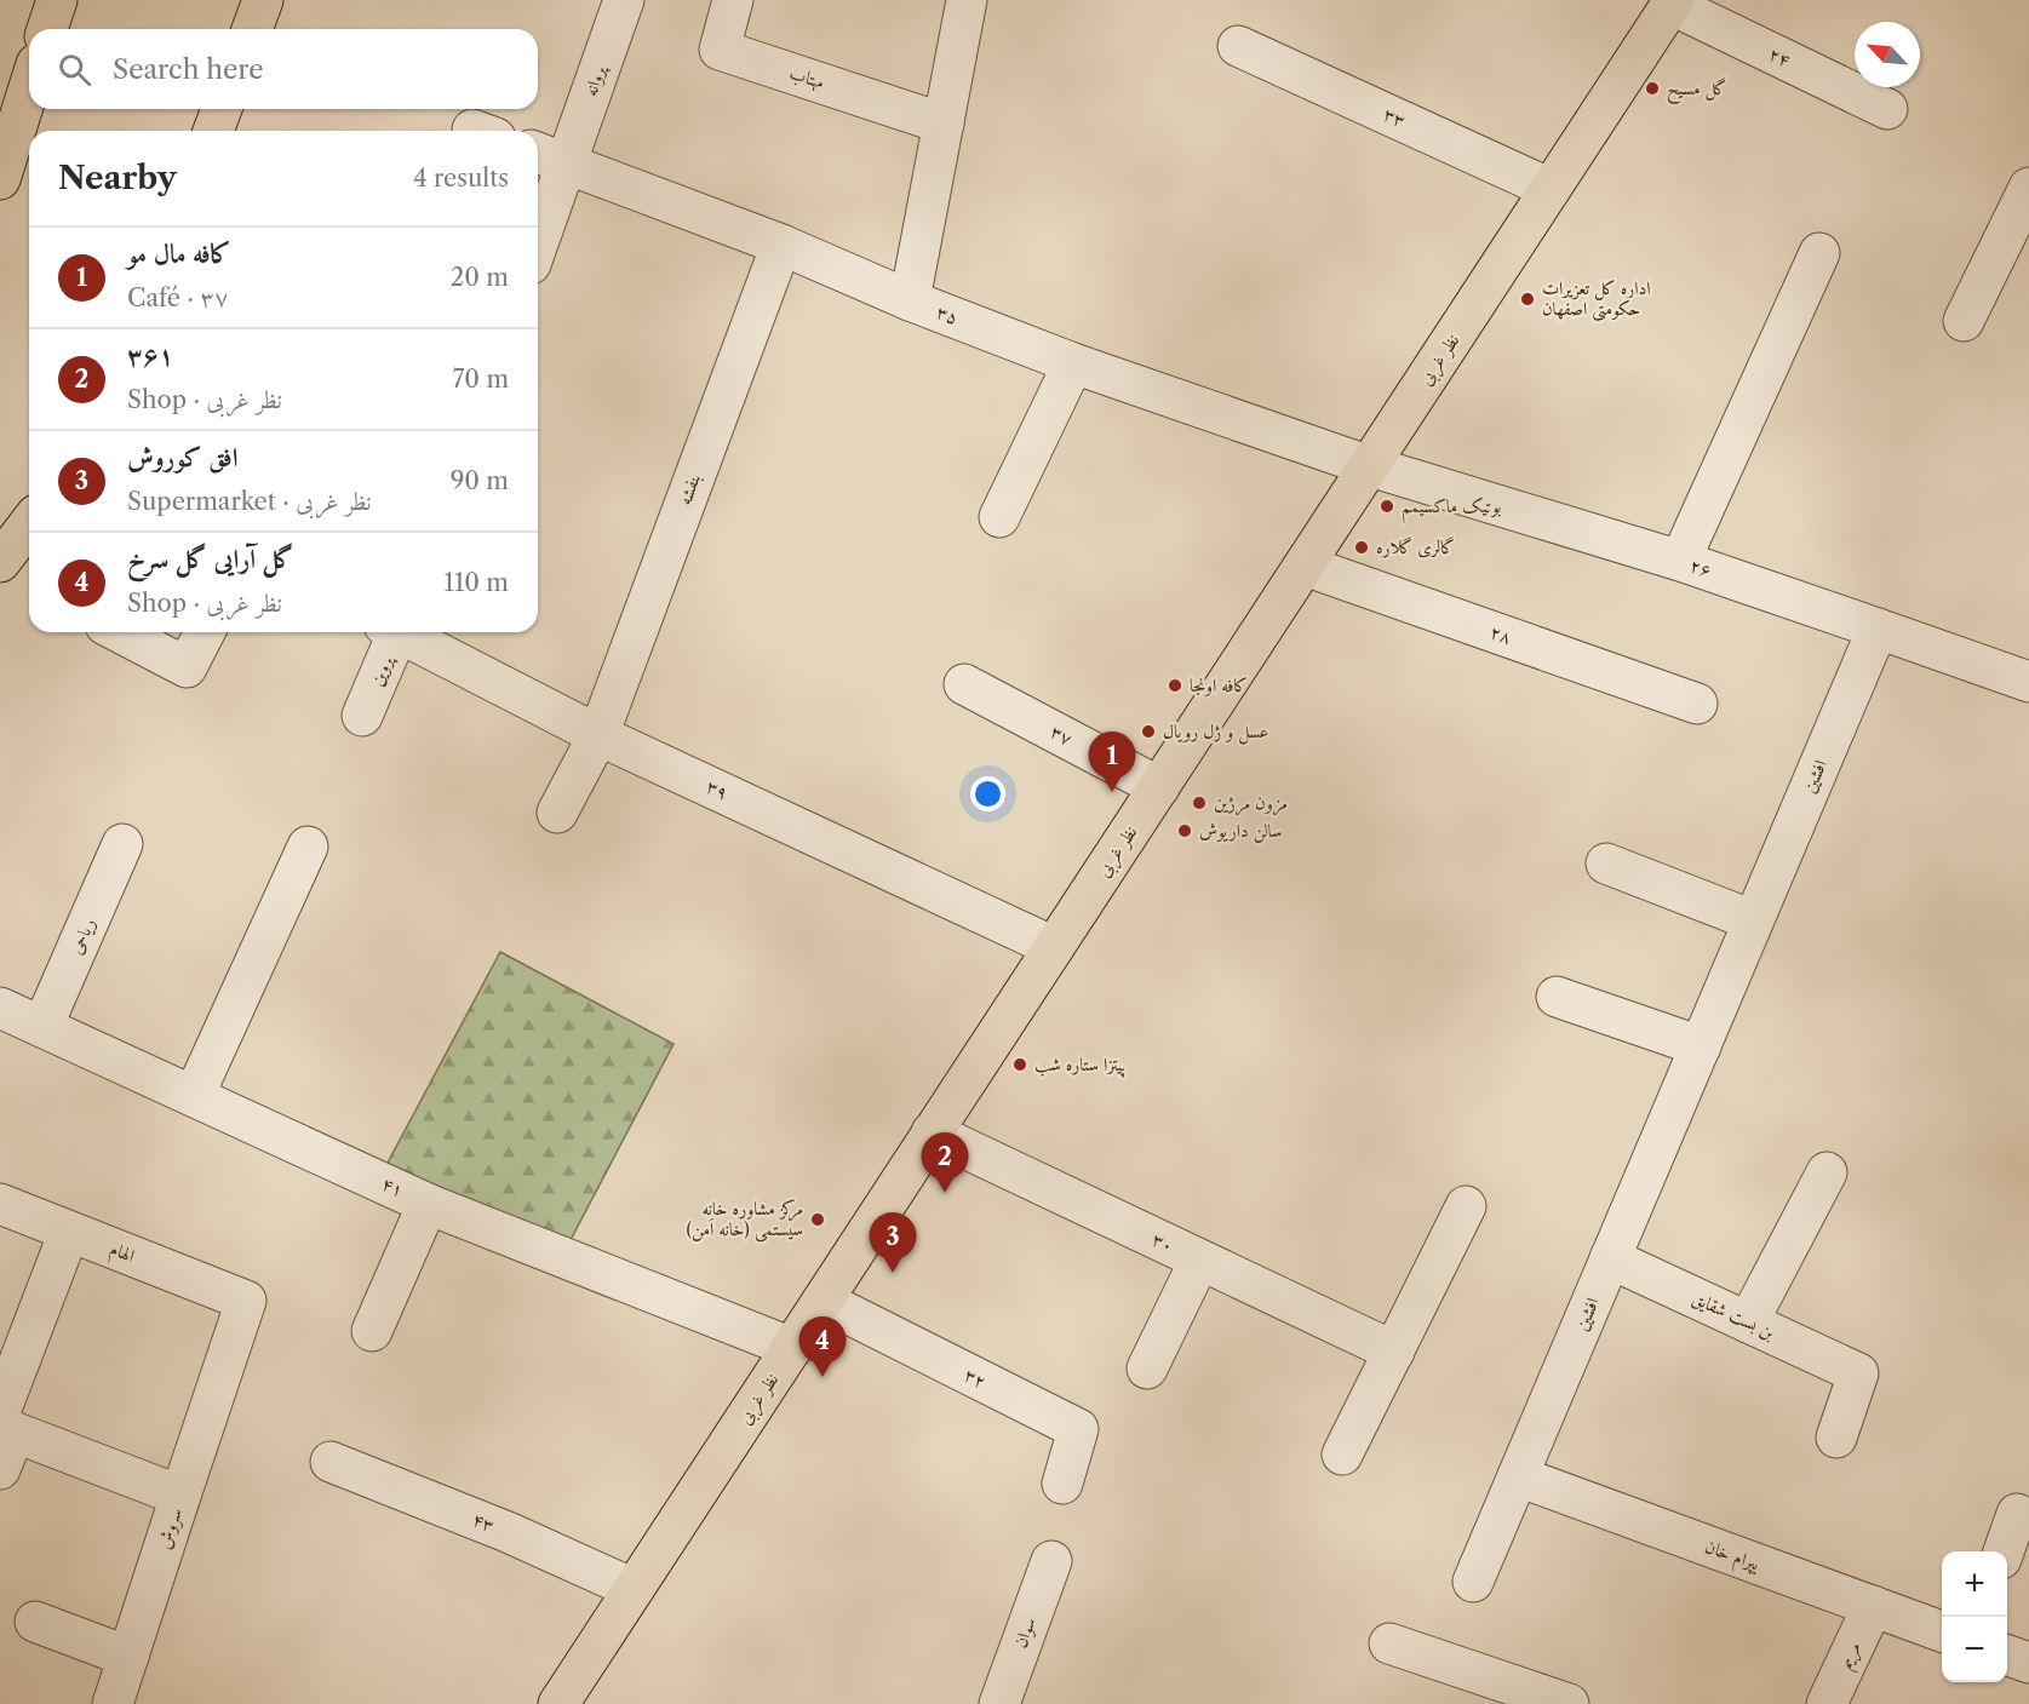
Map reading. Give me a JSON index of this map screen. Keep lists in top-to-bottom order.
{
  "streets": {
    "main road": ["نظر غربی"],
    "street": [
      "۲۴",
      "مهتاب",
      "پروانه",
      "۳۳",
      "۳۵",
      "بنفشه",
      "۲۶",
      "۲۸",
      "پروین",
      "۳۷",
      "افشین",
      "۳۹",
      "ریاحی",
      "۴۱",
      "۳۰",
      "الهام",
      "بن بست شقایق",
      "۳۲",
      "۴۳",
      "سروش",
      "یپرام خان",
      "سوان",
      "مریم"
    ]
  },
  "crossings": [
    ["۲۴", "نظر غربی"],
    ["پروانه", "۳۵"],
    ["۳۳", "نظر غربی"],
    ["۳۵", "نظر غربی"],
    ["۳۵", "بنفشه"],
    ["۳۵", "۲۶"],
    ["نظر غربی", "۲۶"],
    ["نظر غربی", "۲۸"],
    ["نظر غربی", "۳۷"],
    ["نظر غربی", "۳۹"],
    ["نظر غربی", "۴۱"],
    ["نظر غربی", "۳۰"],
    ["نظر غربی", "۳۲"],
    ["نظر غربی", "۴۳"],
    ["بنفشه", "۳۹"],
    ["۲۶", "افشین"],
    ["افشین", "بن بست شقایق"],
    ["افشین", "یپرام خان"],
    ["ریاحی", "۴۱"],
    ["الهام", "سروش"],
    ["یپرام خان", "مریم"]
  ],
  "places": [
    "گل مسیح",
    "اداره کل تعزیرات حکومتی اصفهان",
    "بوتیک ماکسیمم",
    "گالری گلاره",
    "کافه اونجا",
    "عسل و ژل رویال",
    "مزون مرژین",
    "سالن داریوش",
    "پیتزا ستاره شب",
    "مرکز مشاوره خانه سیستمی (خانه اَمن)"
  ],
  "north": "top left",
  "page": {
    "search": "Search here",
    "heading": ["Nearby", "4 results"],
    "list": [
      {
        "mark": "1",
        "name": "کافه مال مو",
        "note": "Café · ۳۷",
        "value": "20 m"
      },
      {
        "mark": "2",
        "name": "۳۶۱",
        "note": "Shop · نظر غربی",
        "value": "70 m"
      },
      {
        "mark": "3",
        "name": "افق کوروش",
        "note": "Supermarket · نظر غربی",
        "value": "90 m"
      },
      {
        "mark": "4",
        "name": "گل آرایی گل سرخ",
        "note": "Shop · نظر غربی",
        "value": "110 m"
      }
    ],
    "pins": [
      "1",
      "2",
      "3",
      "4"
    ],
    "map_buttons": ["+", "−"]
  }
}
